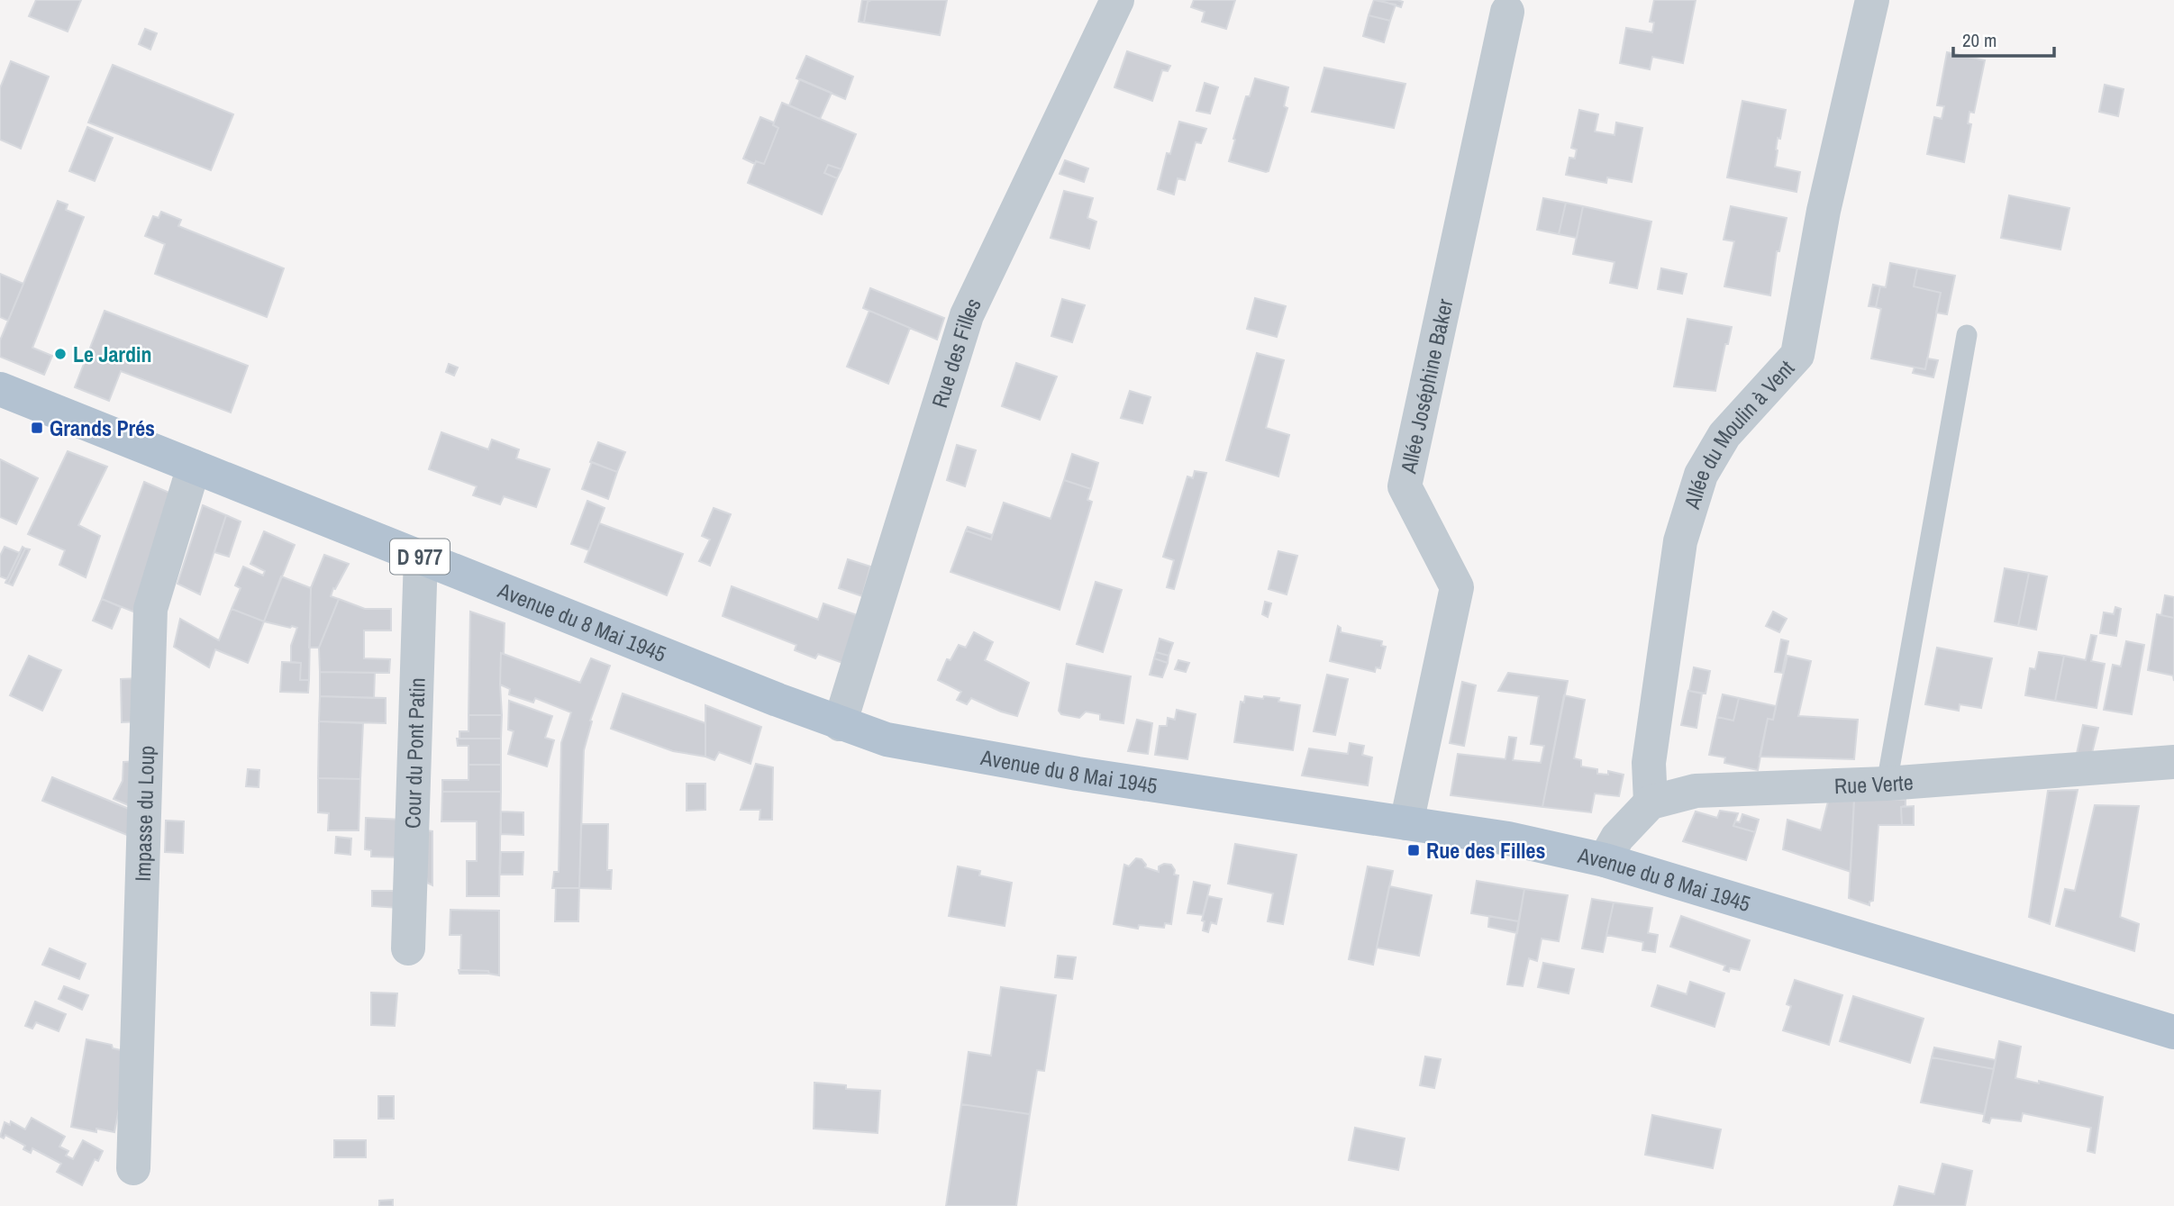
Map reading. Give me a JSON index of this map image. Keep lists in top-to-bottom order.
{
  "streets": {
    "main road": ["D 977", "Avenue du 8 Mai 1945"],
    "street": [
      "Rue des Filles",
      "Allée Joséphine Baker",
      "Allée du Moulin à Vent",
      "Cour du Pont Patin",
      "Rue Verte",
      "Impasse du Loup"
    ]
  },
  "crossings": [
    ["Rue des Filles", "Avenue du 8 Mai 1945"],
    ["Allée Joséphine Baker", "Avenue du 8 Mai 1945"],
    ["Allée du Moulin à Vent", "Rue Verte"],
    ["Avenue du 8 Mai 1945", "Cour du Pont Patin"],
    ["Avenue du 8 Mai 1945", "Impasse du Loup"]
  ],
  "places": {
    "other": ["Le Jardin"],
    "transit": ["Grands Prés", "Rue des Filles"]
  },
  "scale_bar": "20 m"
}
